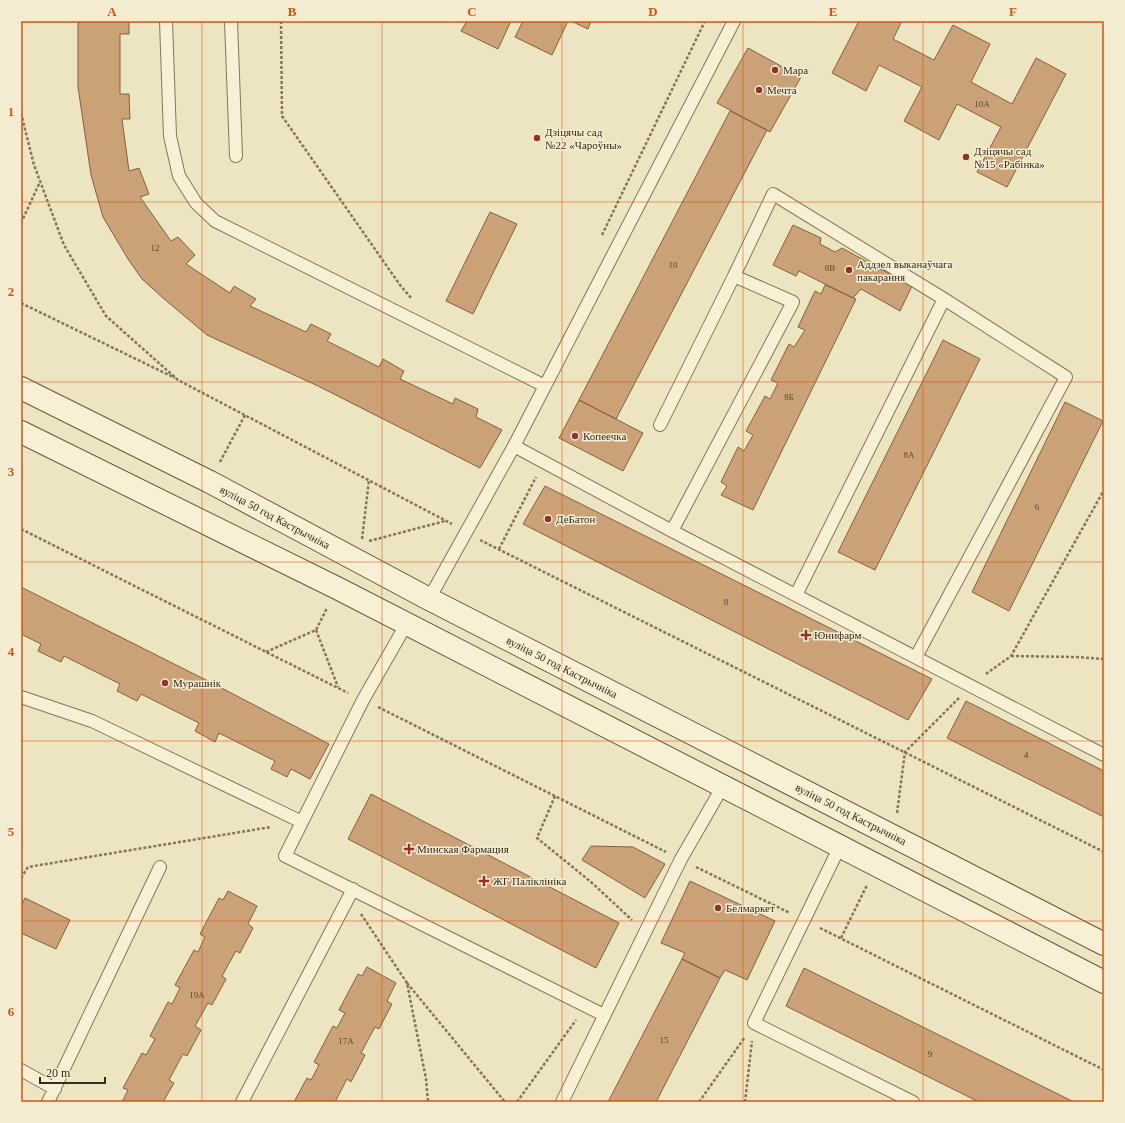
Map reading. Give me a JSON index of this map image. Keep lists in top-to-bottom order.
{
  "streets": {
    "main road": ["вуліца 50 год Кастрычніка"]
  },
  "places": {
    "other": [
      "Мара",
      "Мечта",
      "Дзіцячы сад №22 «Чароўны»",
      "Дзіцячы сад №15 «Рабінка»",
      "Аддзел выканаўчага пакарання",
      "Копеечка",
      "ДеБатон",
      "Мурашнік",
      "Белмаркет"
    ],
    "health": ["Юнифарм", "Минская Фармация", "ЖГ Паліклініка"]
  },
  "house_numbers": [
    "10А",
    "12",
    "10",
    "8В",
    "8Б",
    "8А",
    "6",
    "8",
    "4",
    "19А",
    "15",
    "17А",
    "9"
  ],
  "scale_bar": "20 m",
  "grid": {
    "columns": [
      "A",
      "B",
      "C",
      "D",
      "E",
      "F"
    ],
    "rows": [
      "1",
      "2",
      "3",
      "4",
      "5",
      "6"
    ]
  }
}
